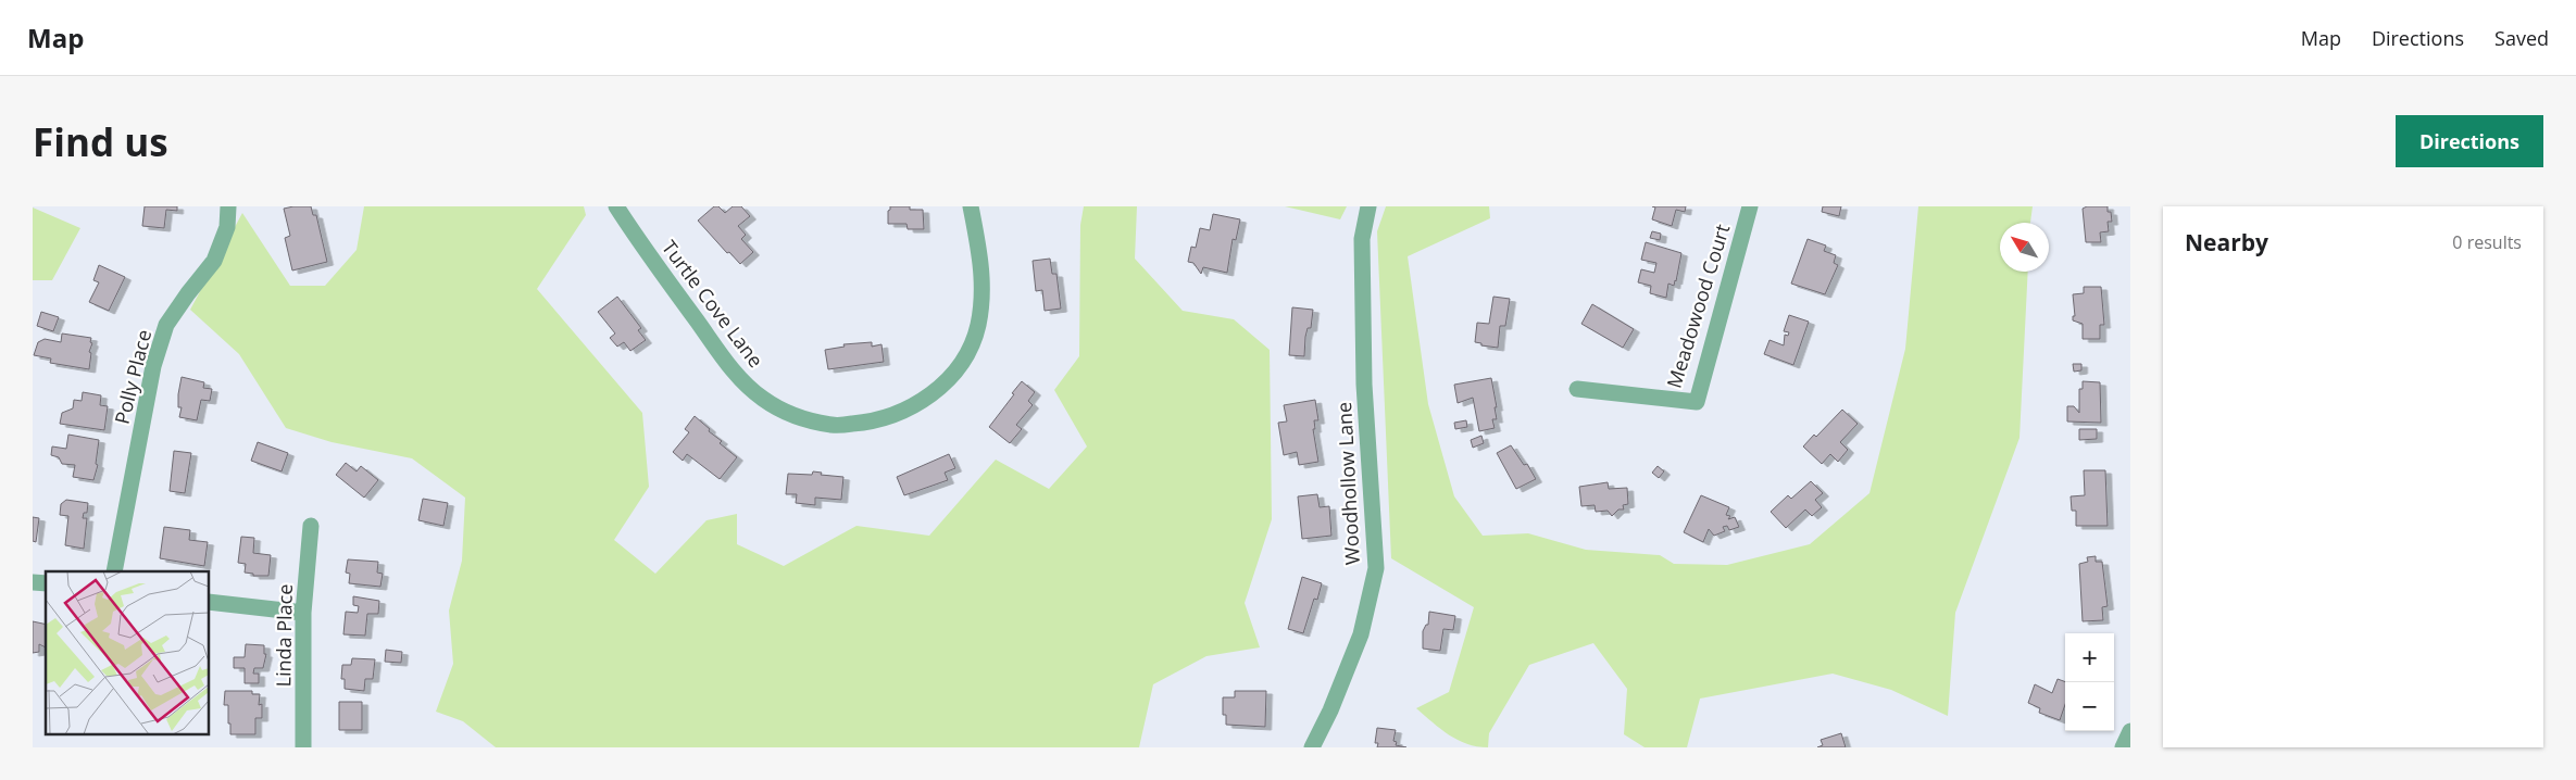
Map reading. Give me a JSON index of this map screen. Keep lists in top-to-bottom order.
{
  "streets": {
    "street": [
      "Turtle Cove Lane",
      "Meadowood Court",
      "Polly Place",
      "Woodhollow Lane",
      "Linda Place"
    ]
  },
  "north": "top left",
  "page": {
    "header": "Map",
    "nav": ["Map", "Directions", "Saved"],
    "buttons": "Directions",
    "title": "Find us",
    "heading": ["Nearby", "0 results"],
    "map_buttons": ["+", "−"]
  }
}
